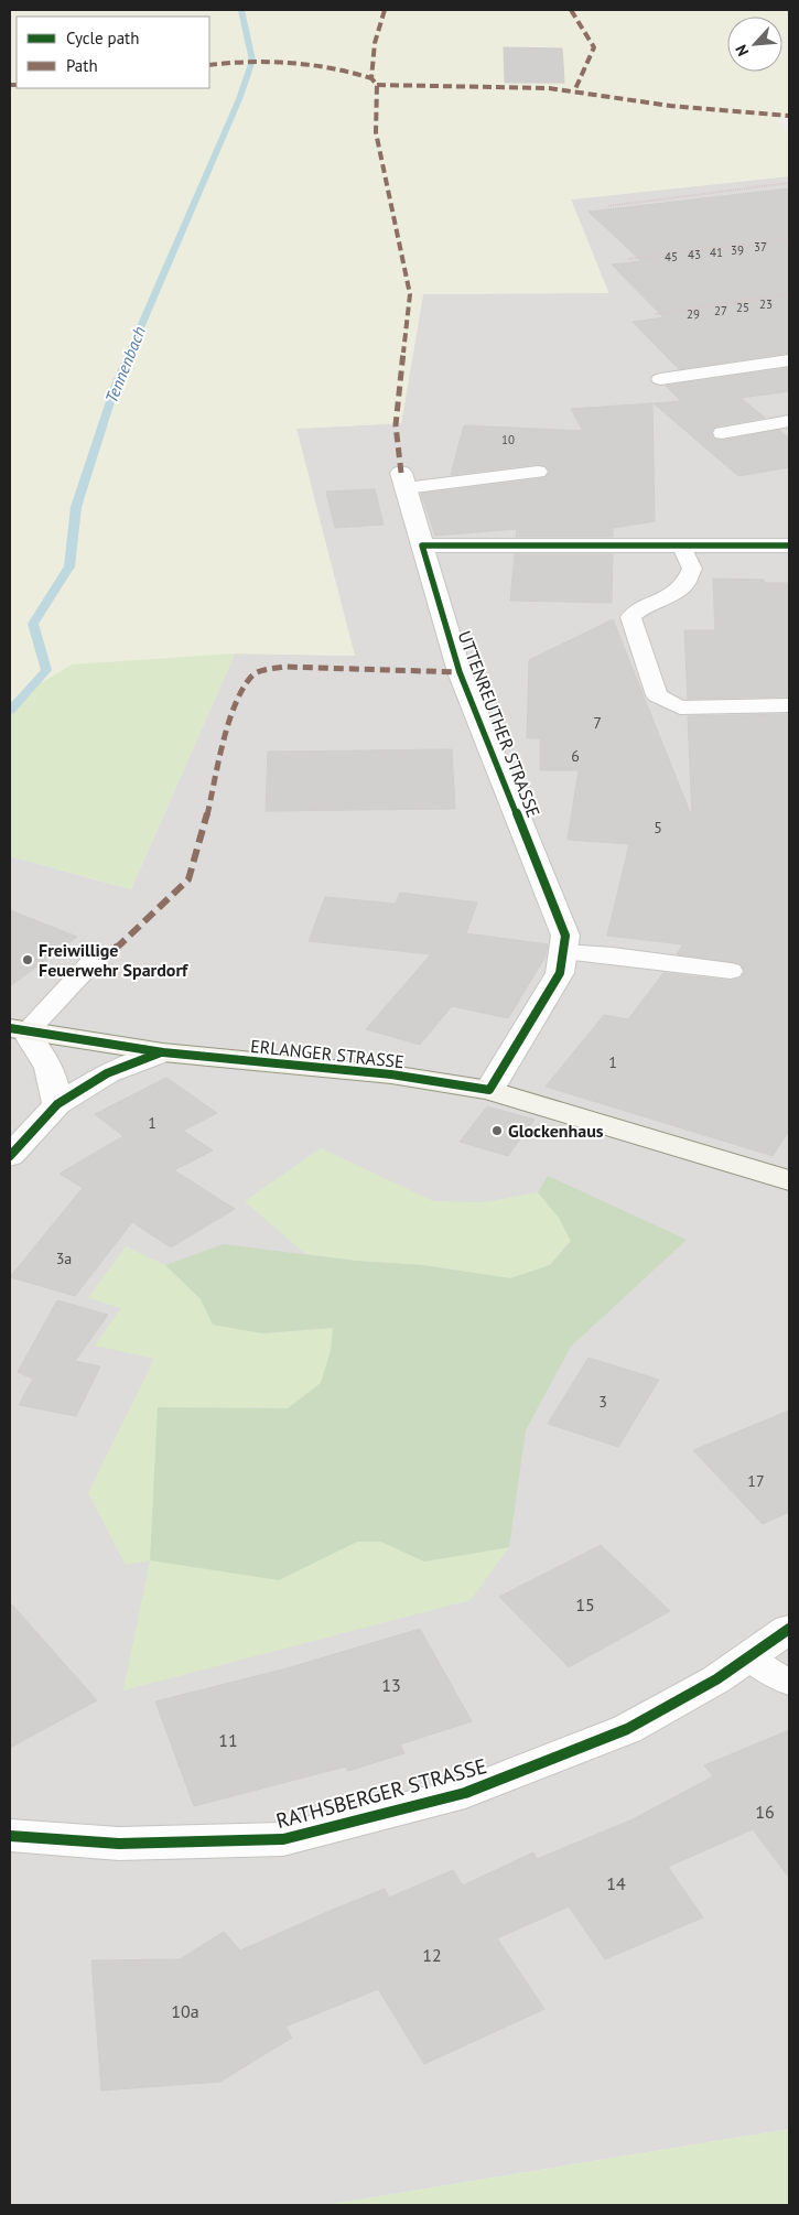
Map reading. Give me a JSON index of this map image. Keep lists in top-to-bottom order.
{
  "streets": {
    "main road": ["ERLANGER STRASSE"],
    "street": ["UTTENREUTHER STRASSE", "RATHSBERGER STRASSE"]
  },
  "crossings": [
    ["UTTENREUTHER STRASSE", "ERLANGER STRASSE"]
  ],
  "water": ["Tennenbach"],
  "places": ["Freiwillige Feuerwehr Spardorf", "Glockenhaus"],
  "house_numbers": [
    "37",
    "39",
    "41",
    "43",
    "45",
    "23",
    "25",
    "27",
    "29",
    "10",
    "7",
    "6",
    "5",
    "1",
    "1",
    "3a",
    "3",
    "17",
    "15",
    "13",
    "11",
    "16",
    "14",
    "12",
    "10a"
  ],
  "legend": ["Cycle path", "Path"],
  "north": "bottom left"
}
